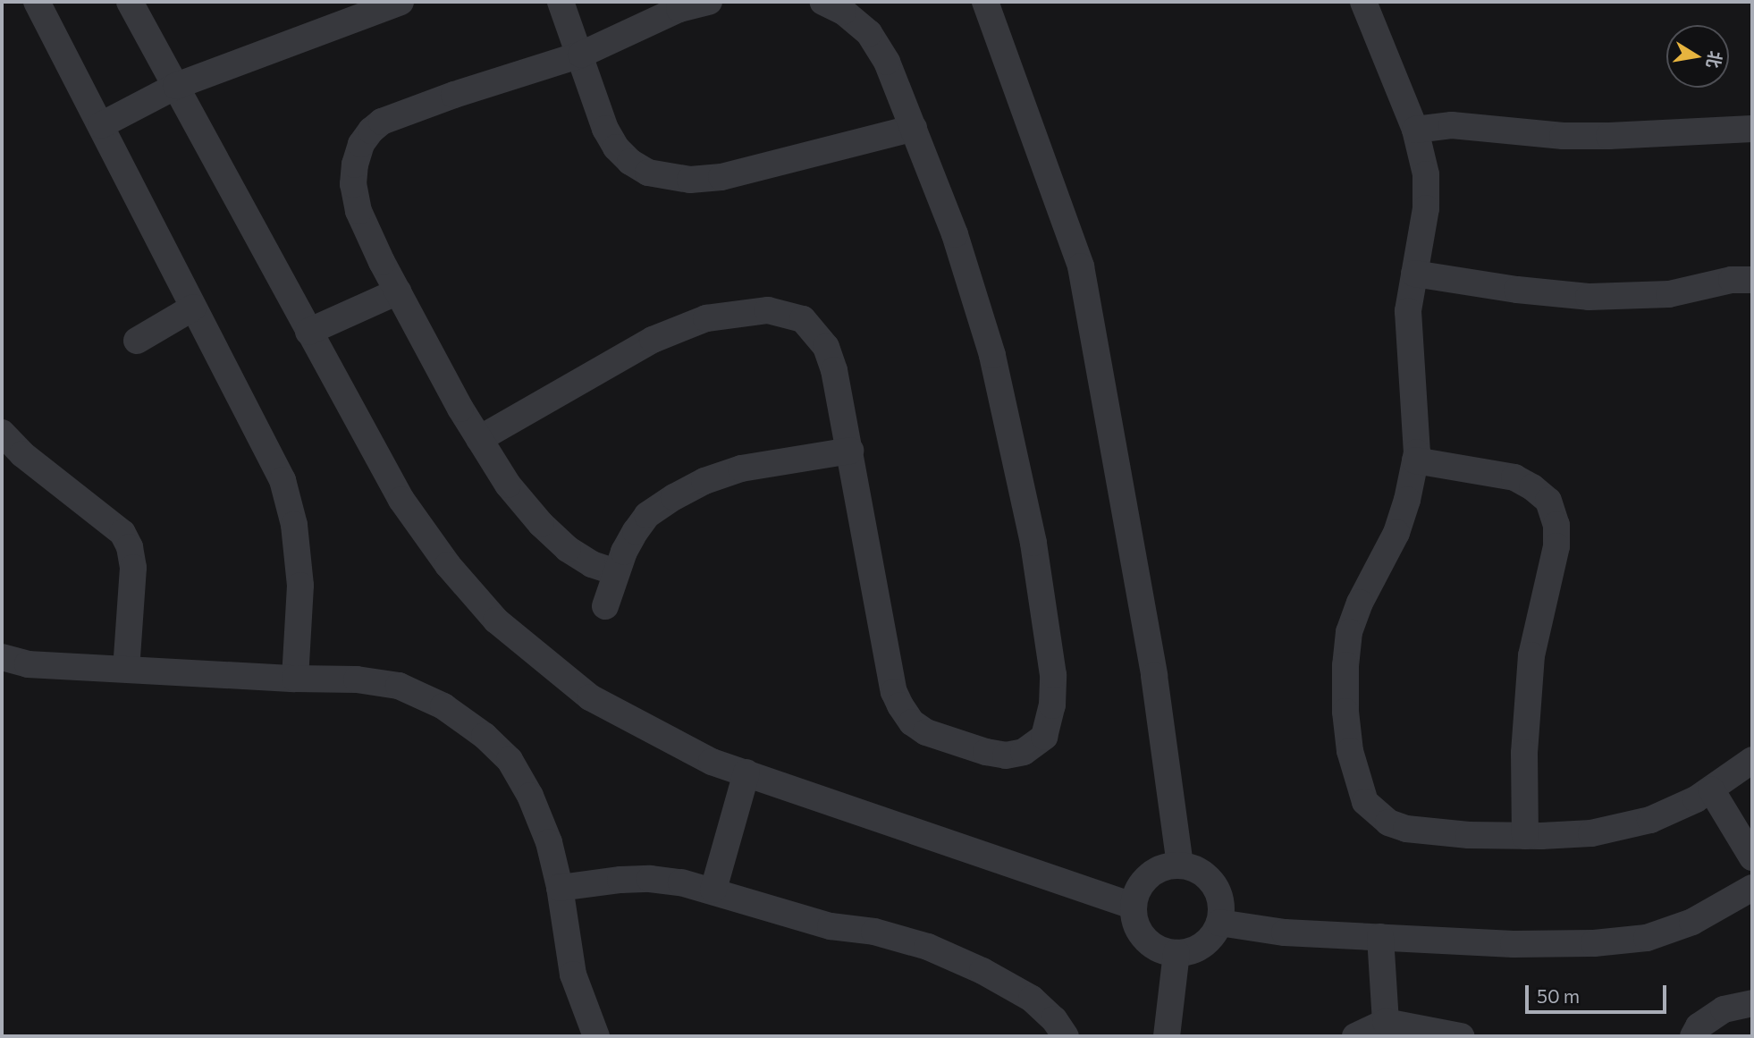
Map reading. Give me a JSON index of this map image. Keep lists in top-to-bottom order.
{
  "scale_bar": "50 m",
  "north": "right"
}
